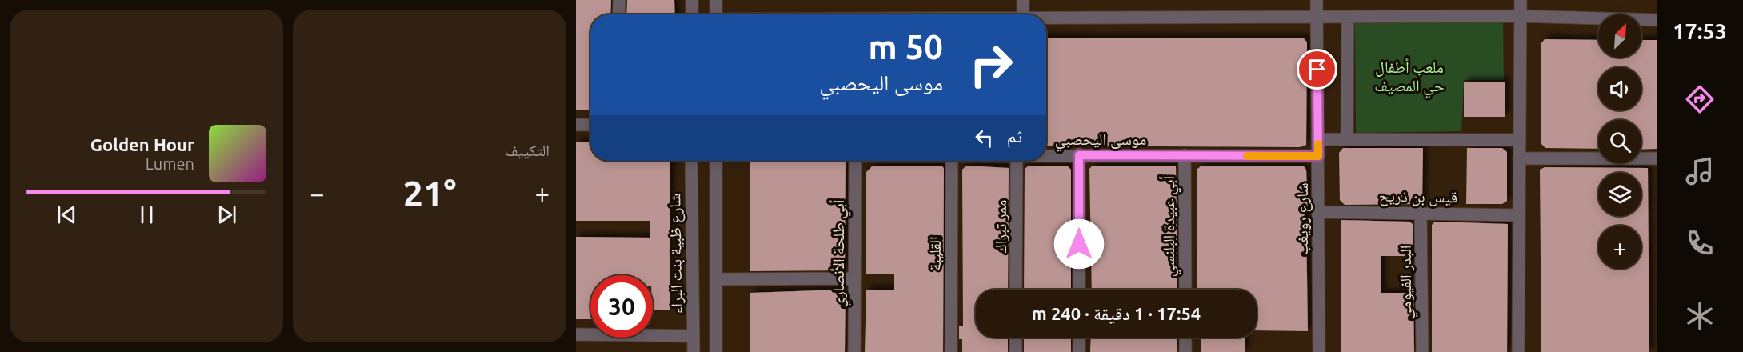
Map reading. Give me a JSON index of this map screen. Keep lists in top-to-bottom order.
{
  "streets": {
    "street": [
      "موسى اليحصبي",
      "قيس بن ذريح",
      "شارع رويغب",
      "ممر تبراك",
      "أبي عبيدة البلنسي",
      "شارع ظبية بنت البراء",
      "أبي طلحة الأنصاري",
      "القليبة",
      "البدر الفيومي"
    ]
  },
  "crossings": [
    ["موسى اليحصبي", "شارع رويغب"],
    ["موسى اليحصبي", "أبي عبيدة البلنسي"],
    ["قيس بن ذريح", "شارع رويغب"],
    ["قيس بن ذريح", "البدر الفيومي"]
  ],
  "parks": ["ملعب أطفال حي المصيف"],
  "north": "top right",
  "page": {
    "tabs": "17:53",
    "tile": "التكييف",
    "map_buttons": "+",
    "turn": ["50 m", "موسى اليحصبي"],
    "then": "ثم",
    "song": ["Golden Hour", "Lumen"],
    "heat": ["−", "21°", "+"],
    "limit": "30",
    "trip": "17:54 · 1 دقيقة · 240 m"
  }
}
